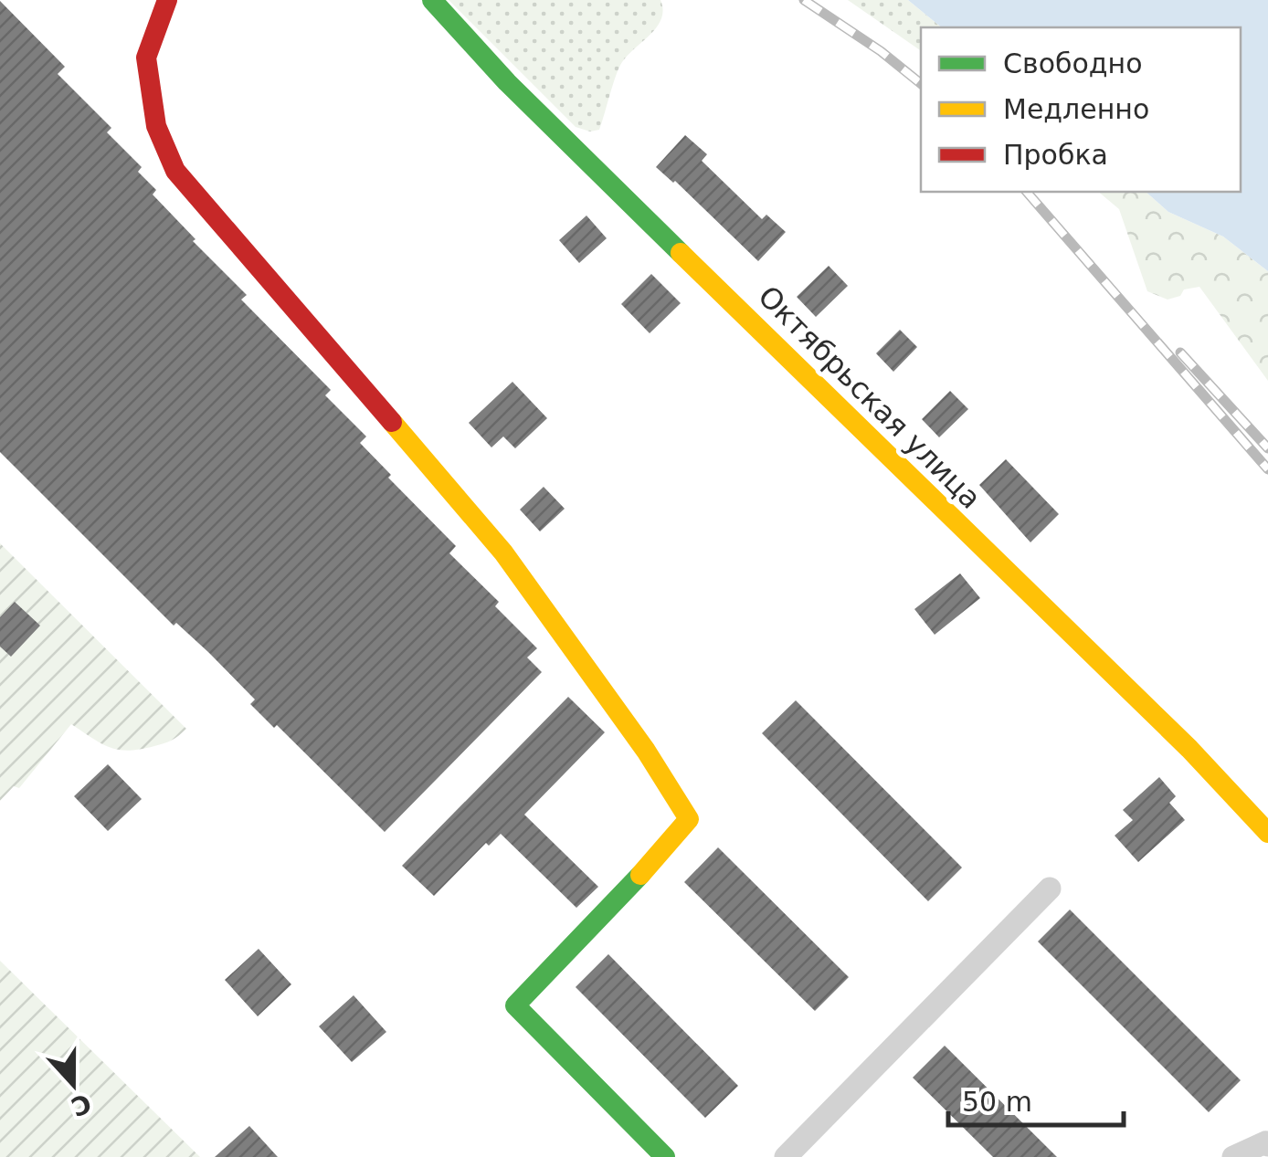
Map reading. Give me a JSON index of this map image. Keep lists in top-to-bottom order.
{
  "streets": {
    "street": ["Октябрьская улица"]
  },
  "legend": ["Свободно", "Медленно", "Пробка"],
  "scale_bar": "50 m",
  "north": "bottom"
}
